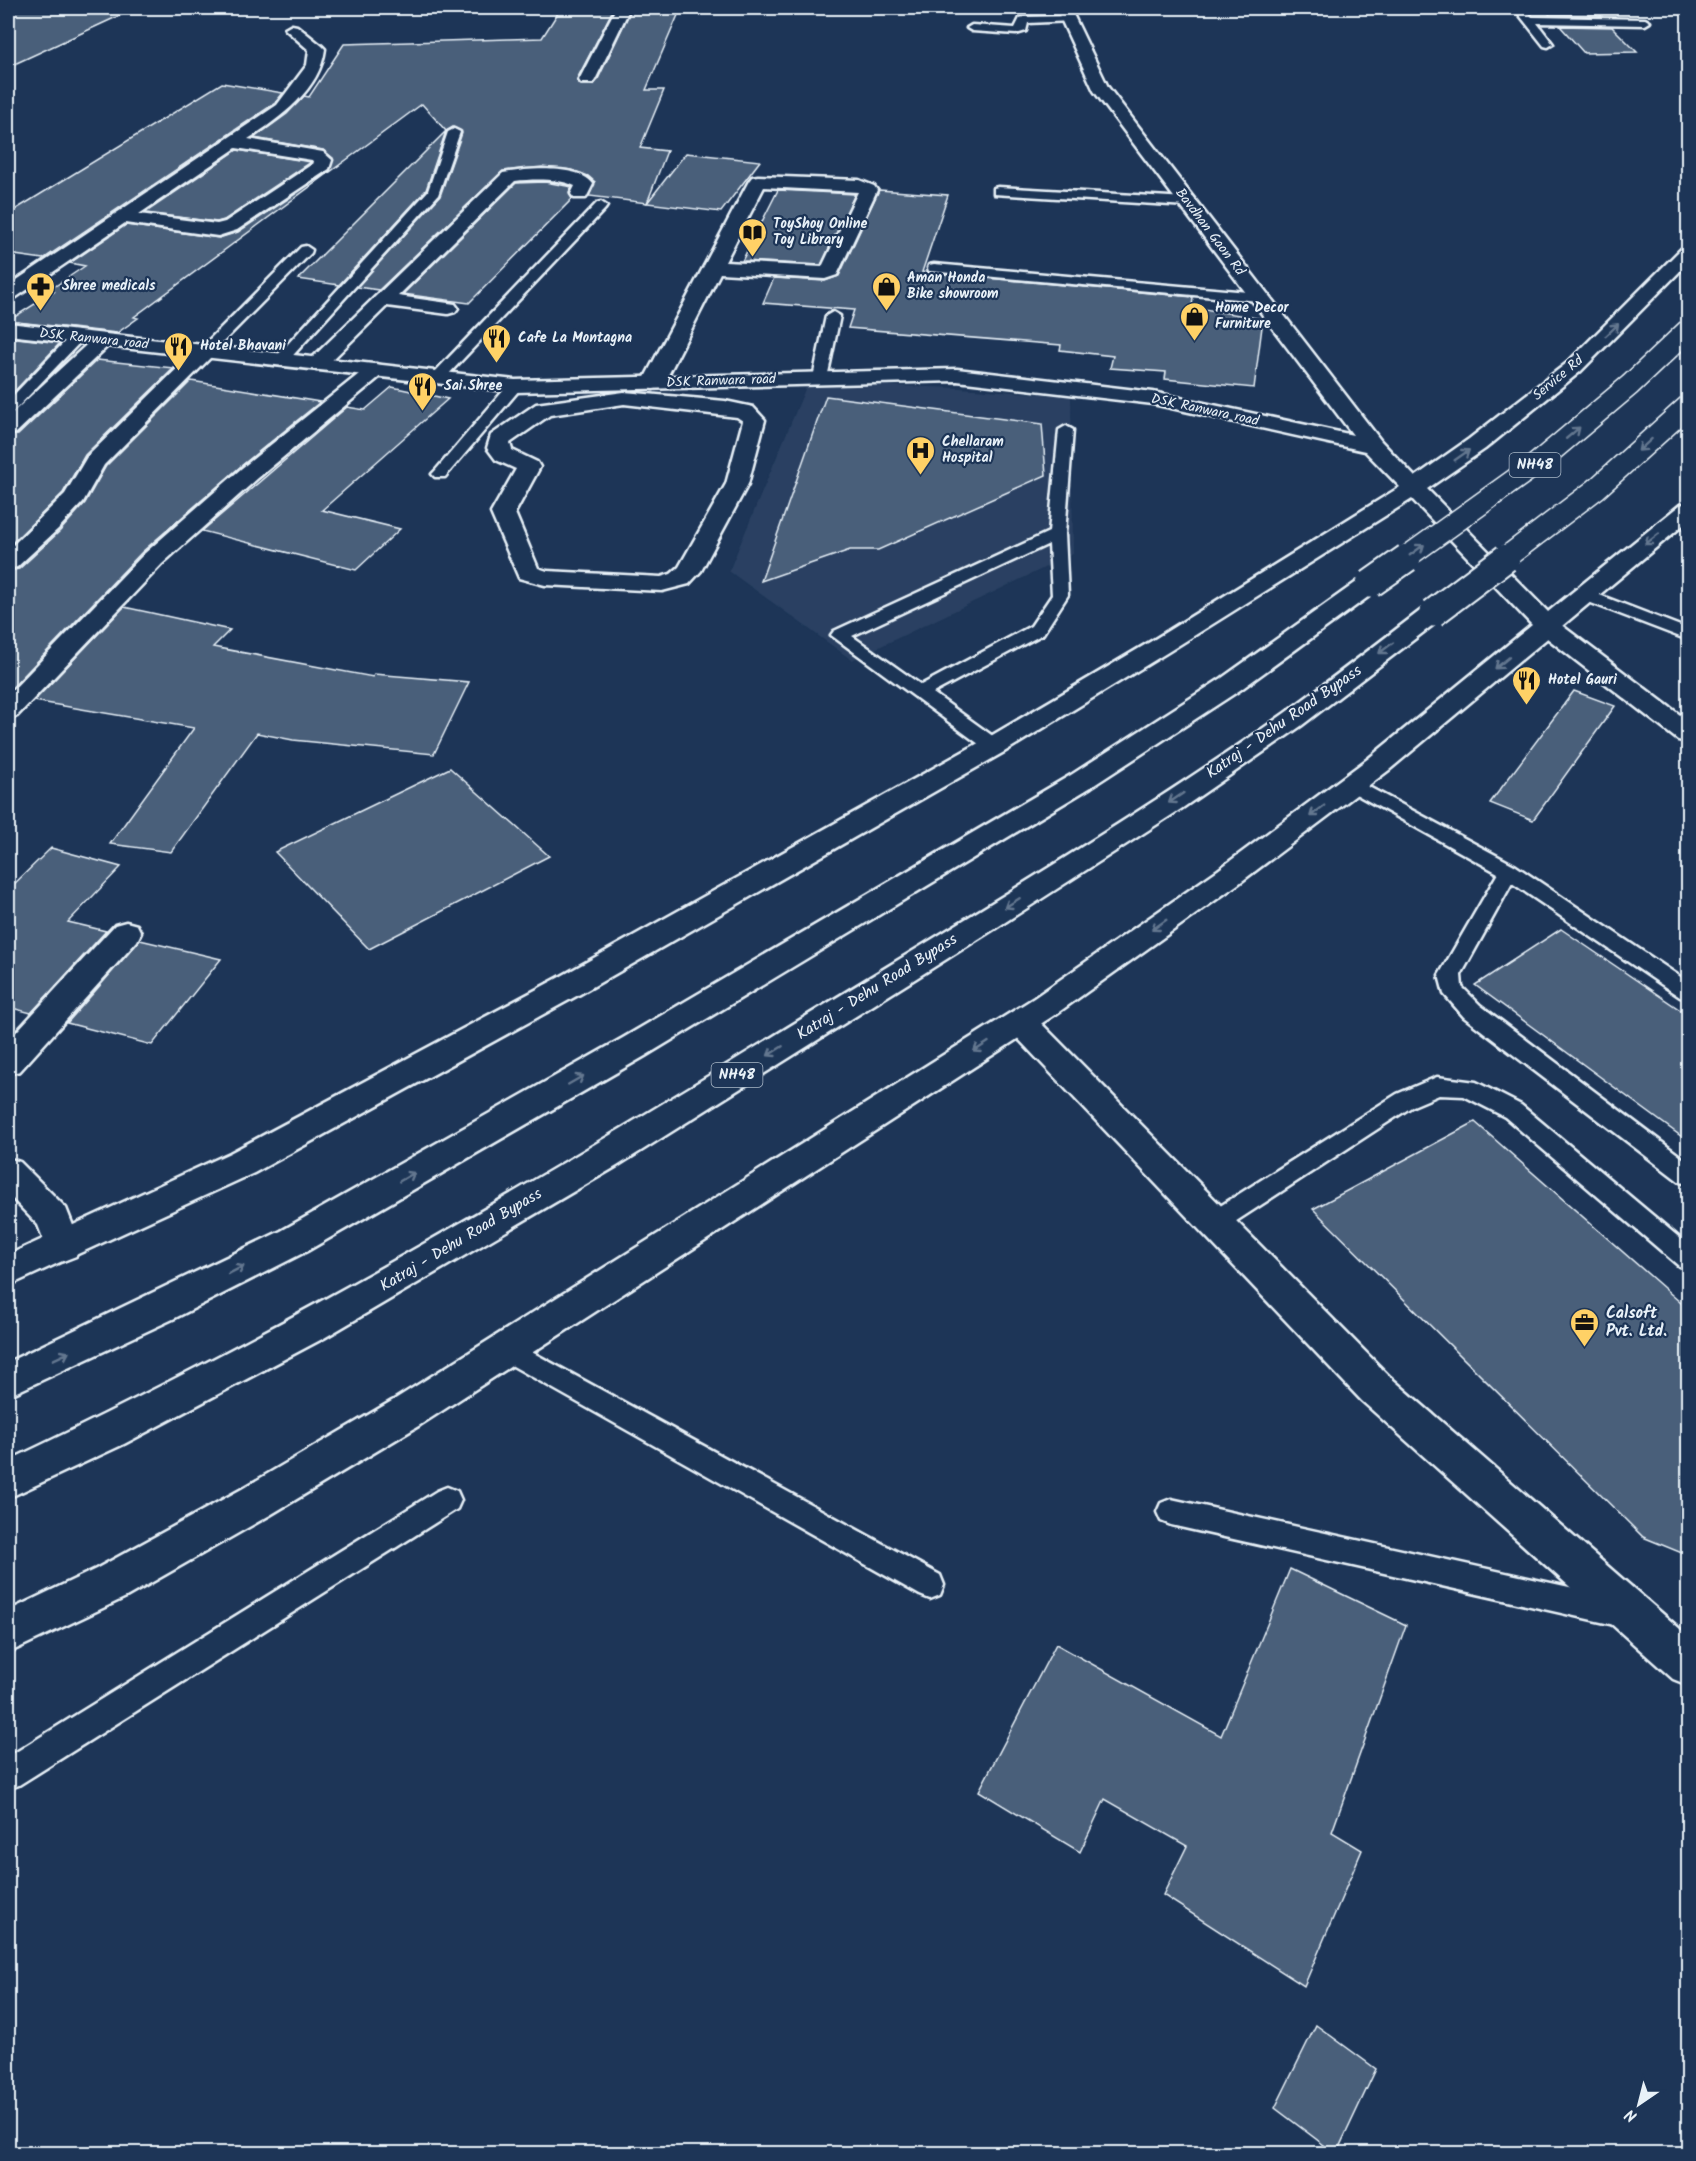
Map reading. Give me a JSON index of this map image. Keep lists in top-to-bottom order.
{
  "streets": {
    "main road": [
      "Bavdhan Gaon Rd",
      "DSK Ranwara road",
      "Service Rd",
      "NH48",
      "Katraj - Dehu Road Bypass"
    ]
  },
  "crossings": [
    ["Bavdhan Gaon Rd", "DSK Ranwara road"]
  ],
  "places": {
    "library": ["ToyShoy Online Toy Library"],
    "pharmacy": ["Shree medicals"],
    "shop": ["Aman Honda Bike showroom", "Home Decor Furniture"],
    "restaurant": [
      "Cafe La Montagna",
      "Hotel Bhavani",
      "Sai Shree",
      "Hotel Gauri"
    ],
    "hospital": ["Chellaram Hospital"],
    "office": ["Calsoft Pvt. Ltd."]
  },
  "north": "bottom left"
}
